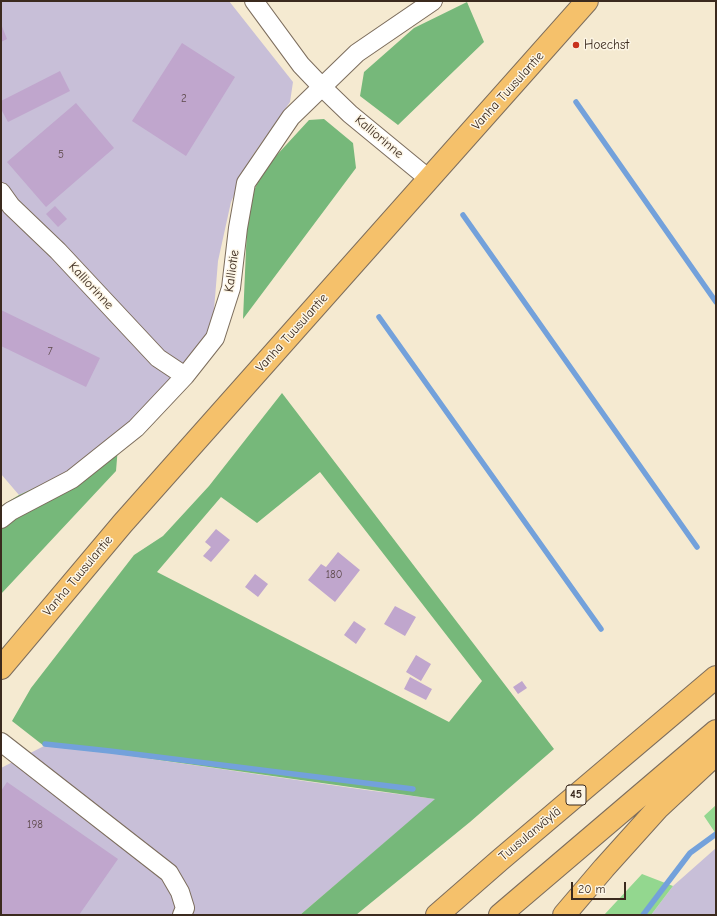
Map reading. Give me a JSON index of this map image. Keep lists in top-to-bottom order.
{
  "streets": {
    "main road": ["Vanha Tuusulantie", "45", "Tuusulanväylä"],
    "street": ["Kalliorinne", "Kalliotie"]
  },
  "crossings": [
    ["Vanha Tuusulantie", "Kalliorinne"],
    ["Kalliorinne", "Kalliotie"]
  ],
  "places": ["Hoechst"],
  "house_numbers": [
    "2",
    "5",
    "7",
    "180",
    "198"
  ],
  "scale_bar": "20 m"
}
